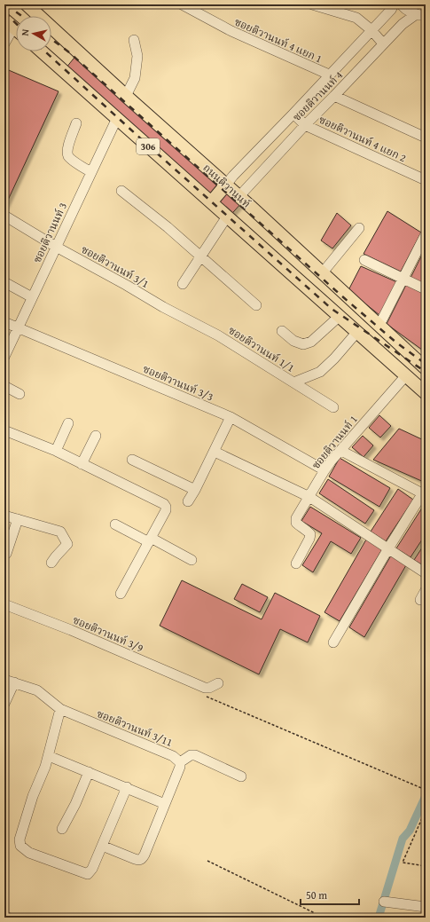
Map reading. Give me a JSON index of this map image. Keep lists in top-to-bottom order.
{
  "streets": {
    "main road": ["306", "ถนนติวานนท์"],
    "street": [
      "ซอยติวานนท์ 4 แยก 1",
      "ซอยติวานนท์ 4",
      "ซอยติวานนท์ 4 แยก 2",
      "ซอยติวานนท์ 3",
      "ซอยติวานนท์ 3/1",
      "ซอยติวานนท์ 1/1",
      "ซอยติวานนท์ 3/3",
      "ซอยติวานนท์ 1",
      "ซอยติวานนท์ 3/9",
      "ซอยติวานนท์ 3/11"
    ]
  },
  "crossings": [
    ["ซอยติวานนท์ 4 แยก 1", "ซอยติวานนท์ 4"],
    ["ซอยติวานนท์ 4", "ซอยติวานนท์ 4 แยก 2"],
    ["ซอยติวานนท์ 4", "ถนนติวานนท์"],
    ["306", "ซอยติวานนท์ 3"],
    ["306", "ซอยติวานนท์ 1/1"],
    ["306", "ซอยติวานนท์ 1"],
    ["ซอยติวานนท์ 3", "ซอยติวานนท์ 3/1"],
    ["ซอยติวานนท์ 3", "ซอยติวานนท์ 3/3"],
    ["ซอยติวานนท์ 3/1", "ซอยติวานนท์ 1/1"],
    ["ซอยติวานนท์ 3/3", "ซอยติวานนท์ 1"]
  ],
  "scale_bar": "50 m",
  "north": "left"
}
